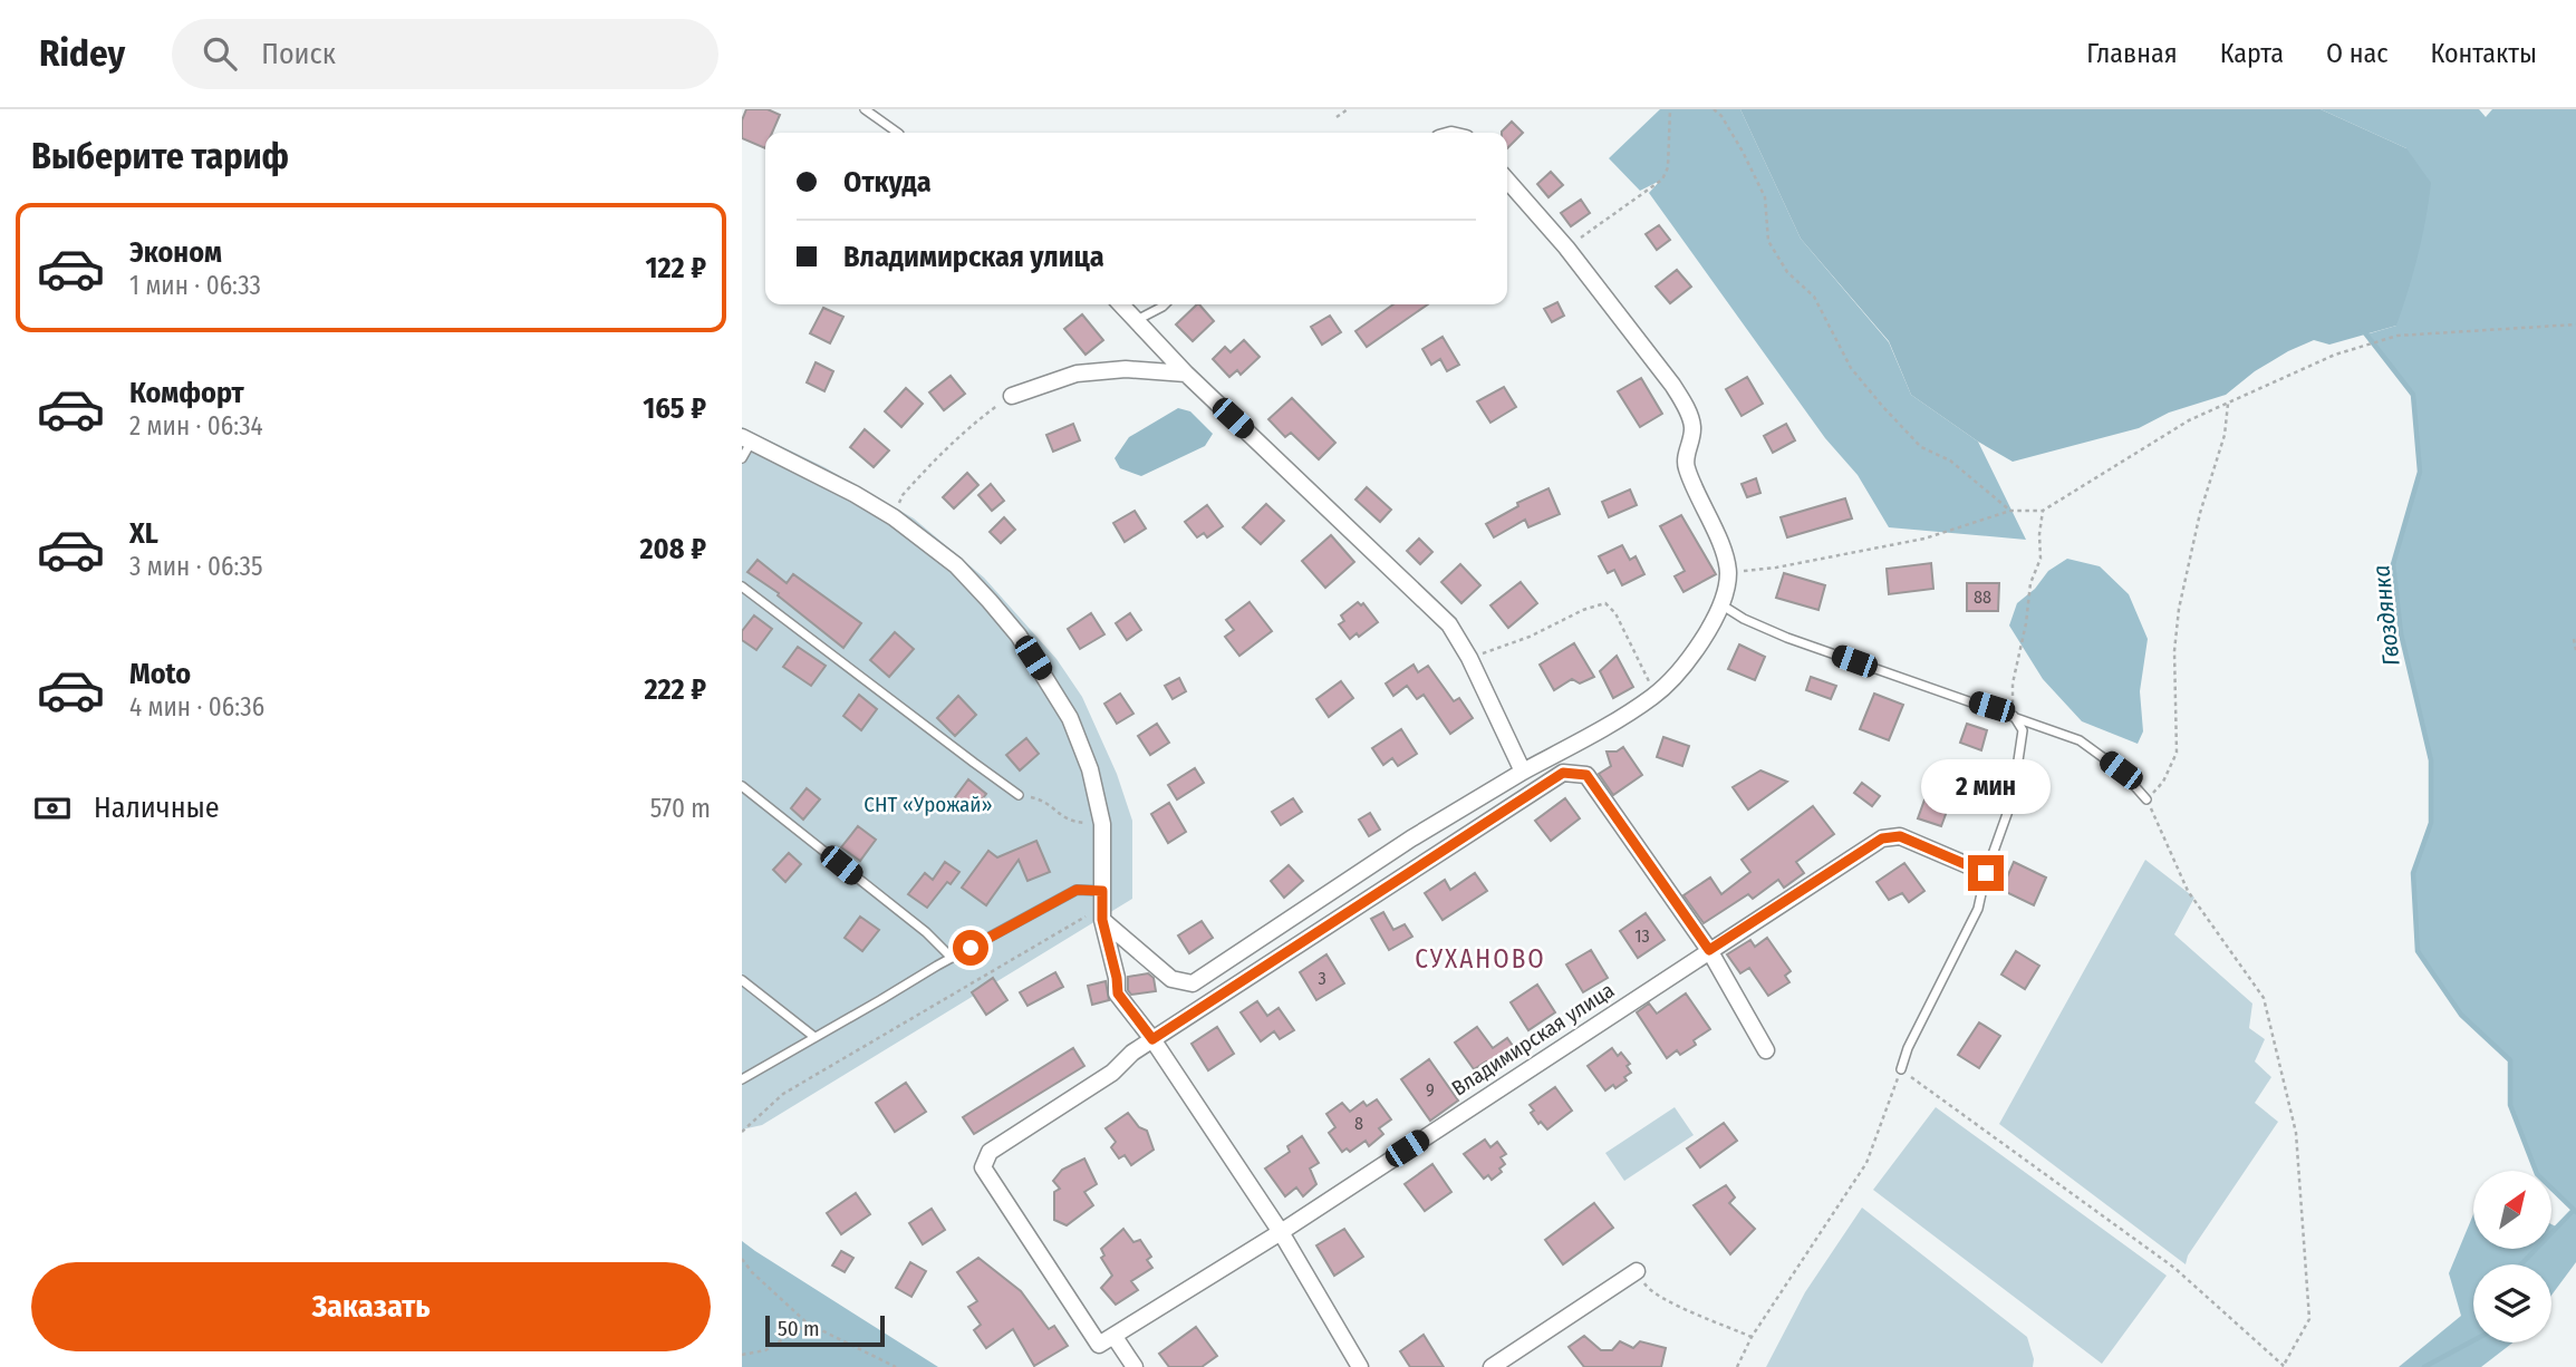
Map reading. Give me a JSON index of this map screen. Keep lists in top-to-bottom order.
{
  "streets": {
    "street": ["Владимирская улица"]
  },
  "districts": ["СУХАНОВО"],
  "water": ["Гвоздянка"],
  "parks": ["СНТ «Урожай»"],
  "house_numbers": [
    "88",
    "13",
    "3",
    "9",
    "8"
  ],
  "scale_bar": "50 m",
  "north": "top right",
  "page": {
    "header": "Ridey",
    "search": "Поиск",
    "nav": [
      "Главная",
      "Карта",
      "О нас",
      "Контакты"
    ],
    "heading": "Выберите тариф",
    "banner": ["Откуда", "Владимирская улица"],
    "list": [
      {
        "name": "Эконом",
        "note": "1 мин · 06:33",
        "value": "122 ₽"
      },
      {
        "name": "Комфорт",
        "note": "2 мин · 06:34",
        "value": "165 ₽"
      },
      {
        "name": "XL",
        "note": "3 мин · 06:35",
        "value": "208 ₽"
      },
      {
        "name": "Moto",
        "note": "4 мин · 06:36",
        "value": "222 ₽"
      }
    ],
    "bubble": "2 мин",
    "pay": ["Наличные", "570 m"],
    "buttons": "Заказать",
    "scale": "50 m"
  }
}
